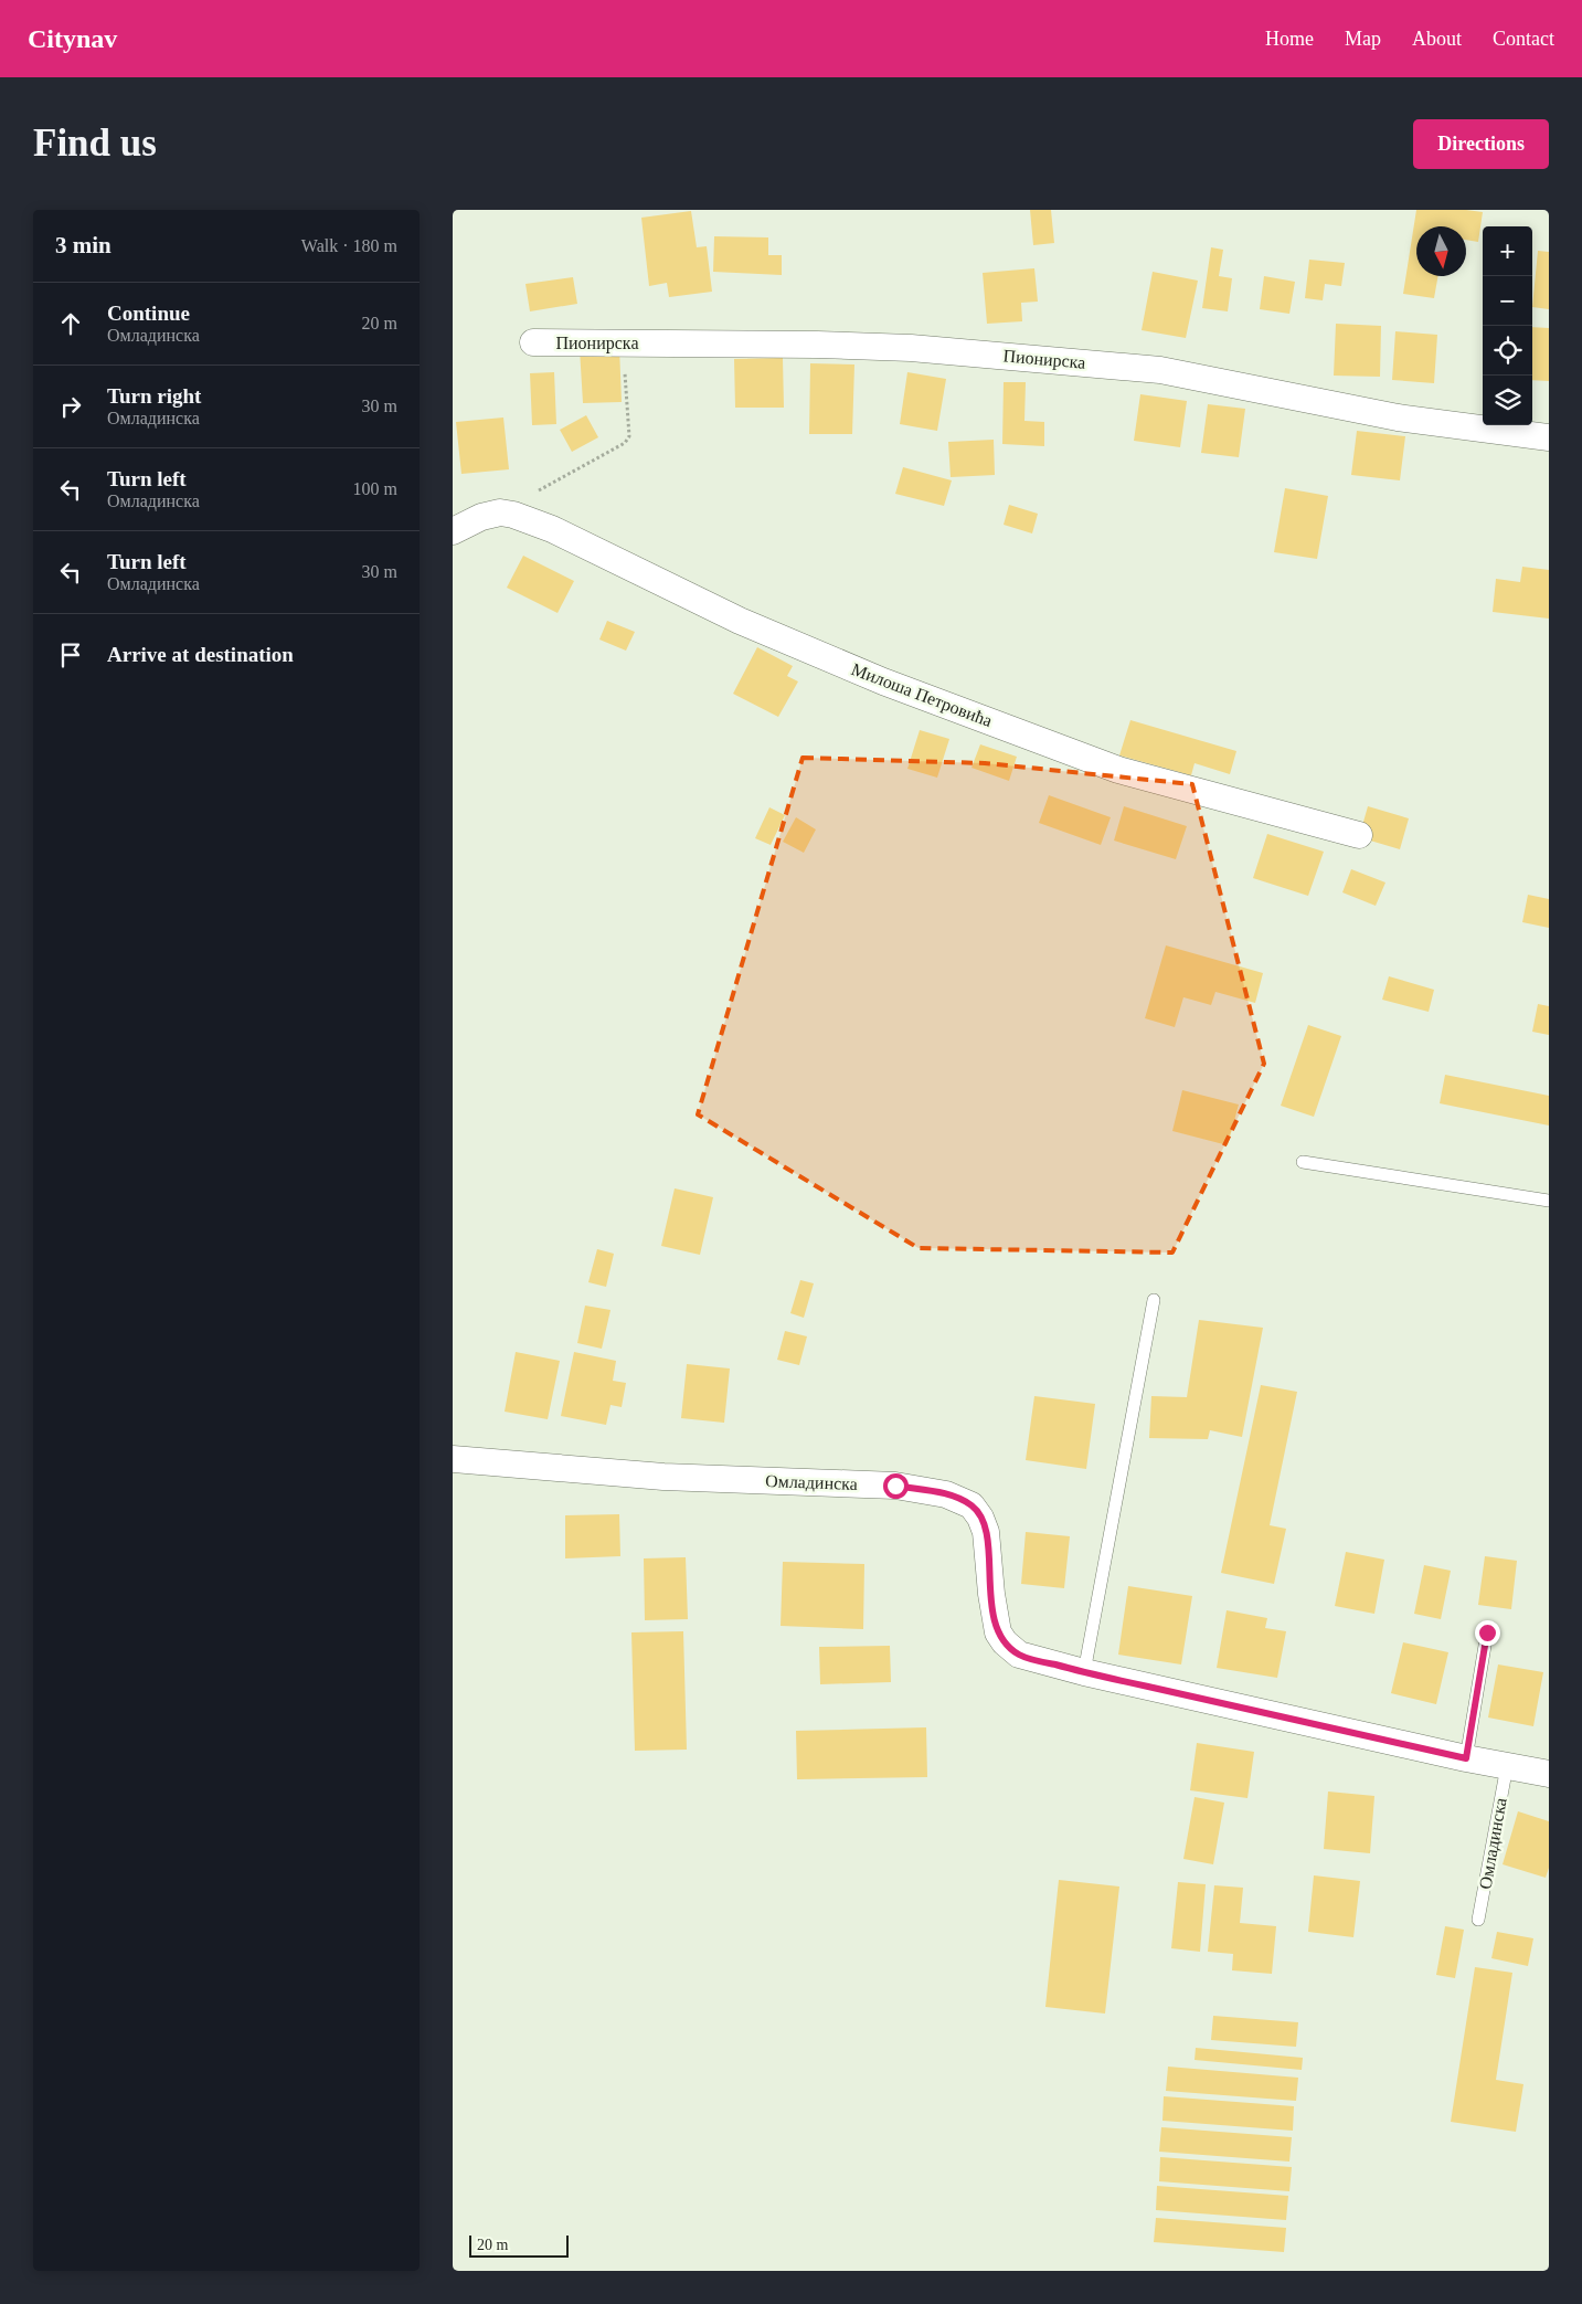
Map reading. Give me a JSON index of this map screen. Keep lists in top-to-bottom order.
{
  "streets": {
    "street": ["Пионирска", "Милоша Петровића", "Омладинска"]
  },
  "scale_bar": "20 m",
  "north": "bottom",
  "page": {
    "header": "Citynav",
    "nav": [
      "Home",
      "Map",
      "About",
      "Contact"
    ],
    "buttons": "Directions",
    "title": "Find us",
    "heading": ["3 min", "Walk · 180 m"],
    "map_buttons": ["+", "−"],
    "list": [
      ["Continue", "Омладинска", "20 m"],
      ["Turn right", "Омладинска", "30 m"],
      ["Turn left", "Омладинска", "100 m"],
      ["Turn left", "Омладинска", "30 m"],
      "Arrive at destination"
    ],
    "scale": "20 m"
  }
}
